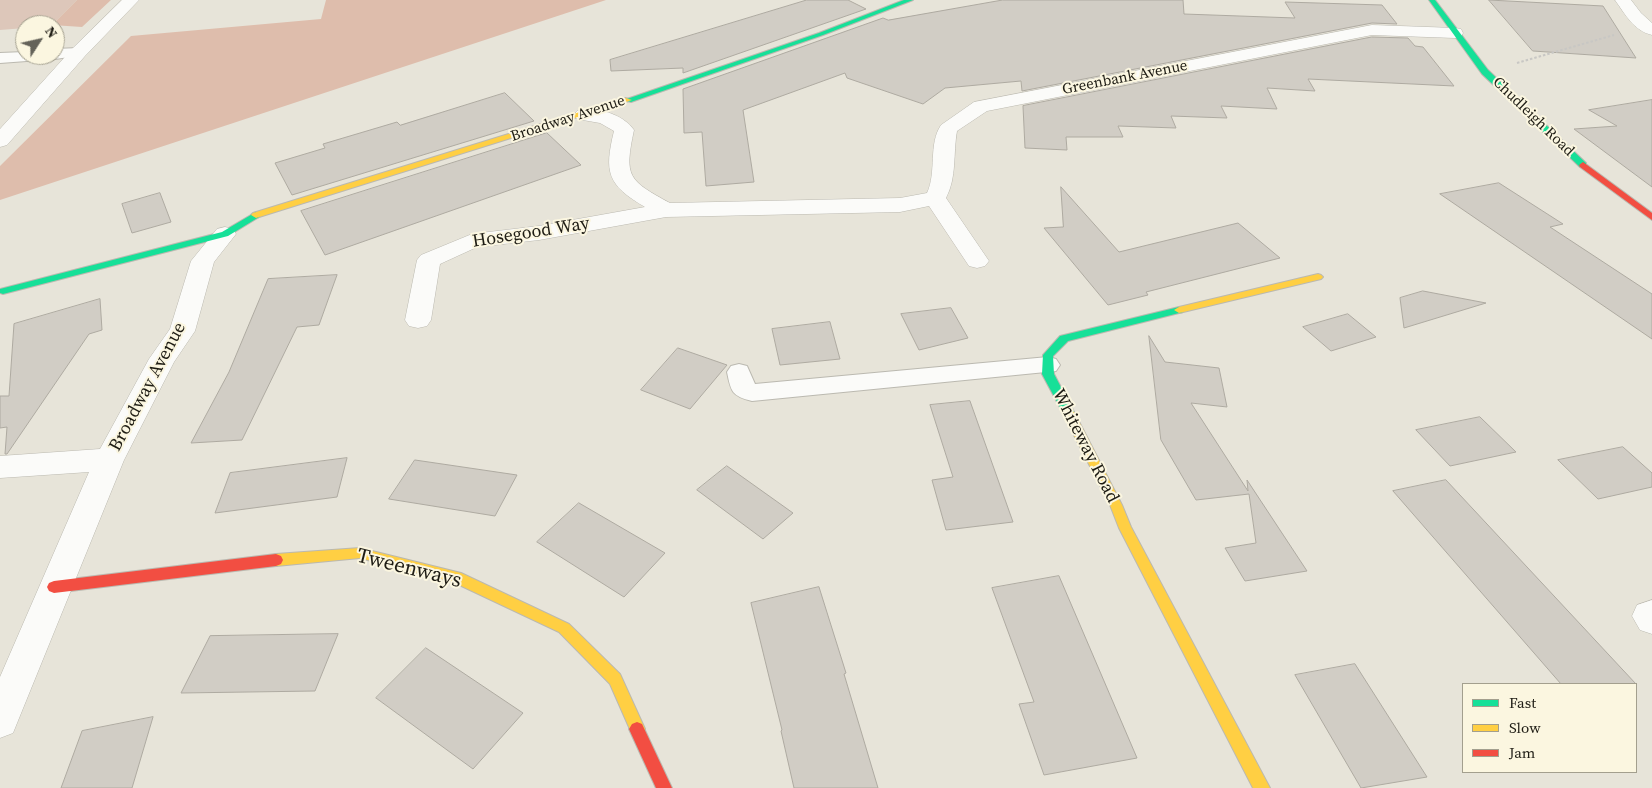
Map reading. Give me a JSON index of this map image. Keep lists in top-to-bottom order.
{
  "streets": {
    "street": [
      "Greenbank Avenue",
      "Chudleigh Road",
      "Broadway Avenue",
      "Hosegood Way",
      "Whiteway Road",
      "Tweenways"
    ]
  },
  "crossings": [
    ["Greenbank Avenue", "Chudleigh Road"],
    ["Greenbank Avenue", "Hosegood Way"],
    ["Broadway Avenue", "Hosegood Way"]
  ],
  "legend": ["Fast", "Slow", "Jam"],
  "north": "top right"
}
